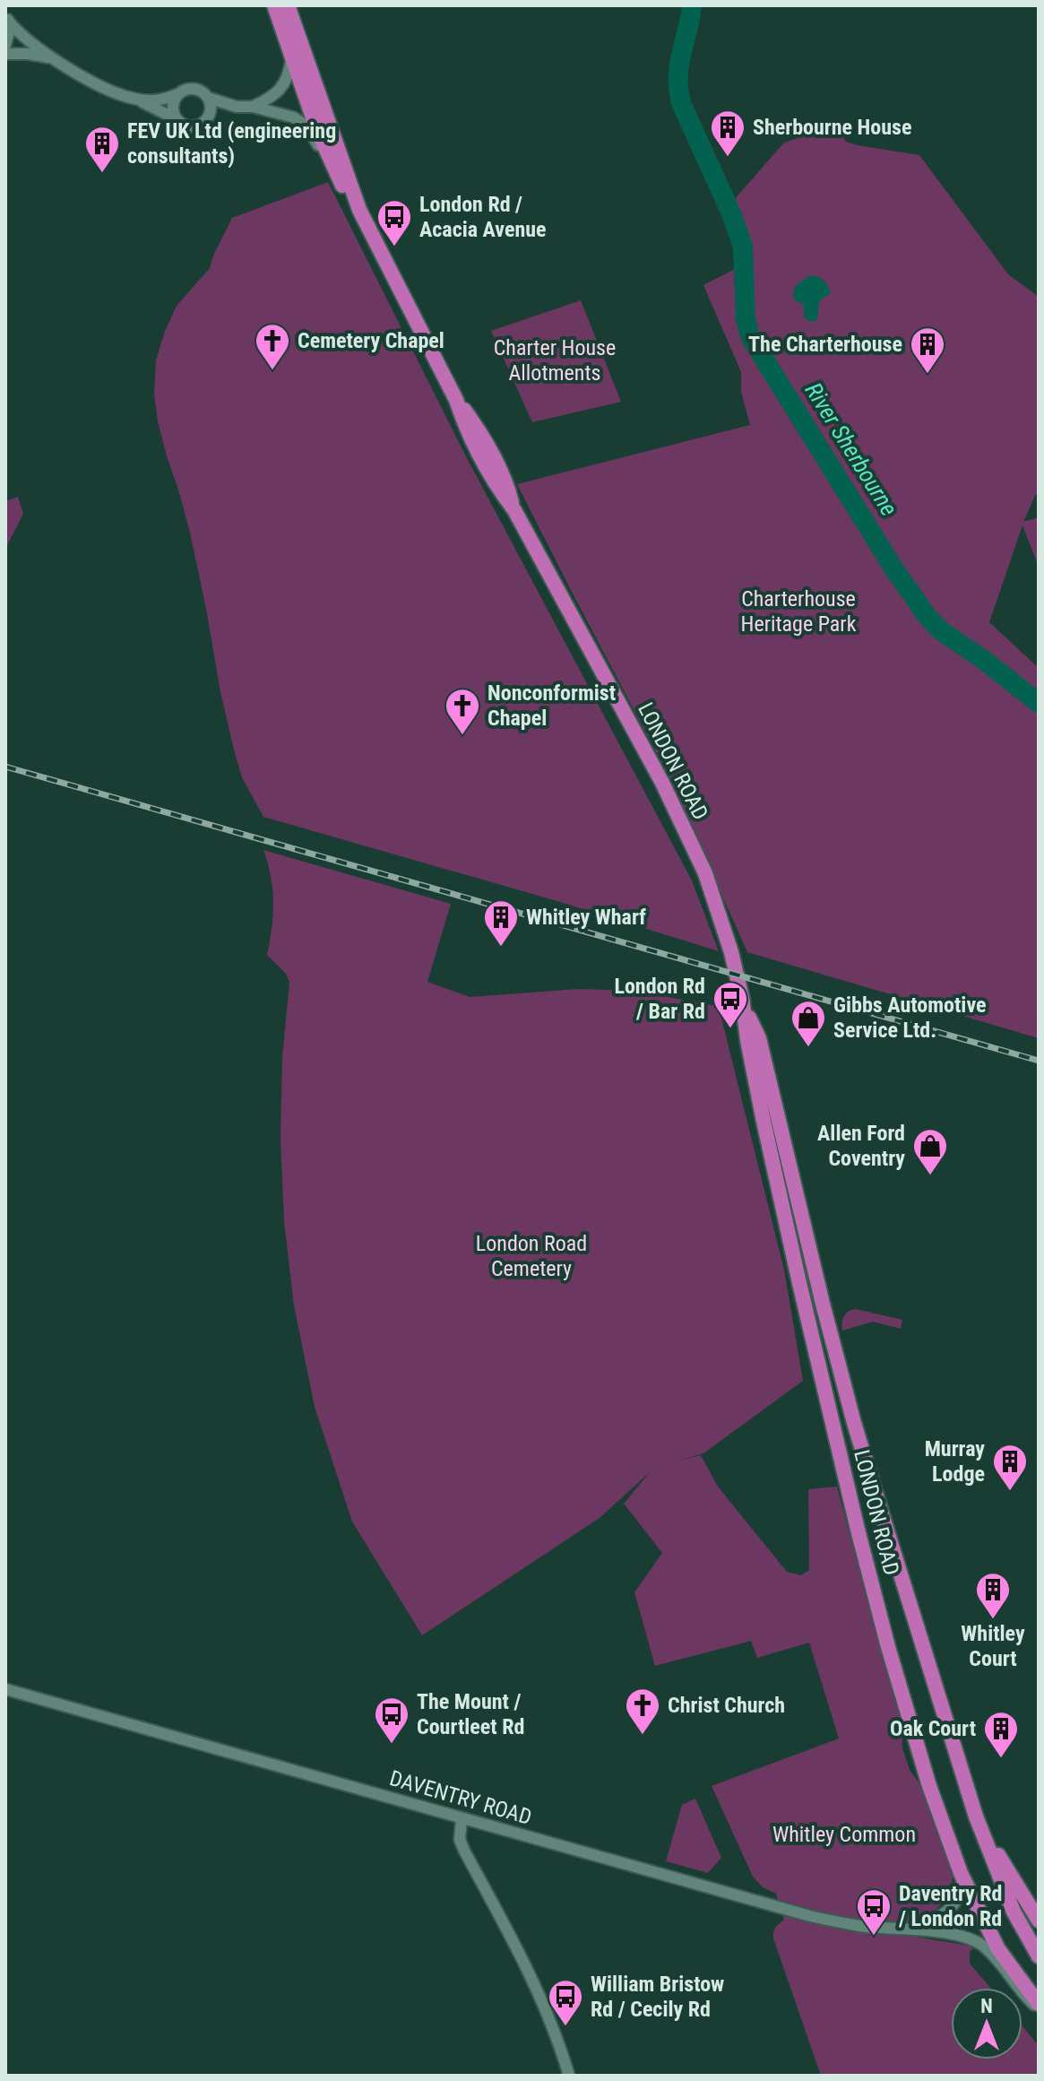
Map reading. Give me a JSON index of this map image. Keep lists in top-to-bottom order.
{
  "streets": {
    "highway": ["LONDON ROAD"],
    "street": ["DAVENTRY ROAD"]
  },
  "crossings": [
    ["LONDON ROAD", "DAVENTRY ROAD"]
  ],
  "water": ["River Sherbourne"],
  "parks": [
    "Charter House Allotments",
    "Charterhouse Heritage Park",
    "London Road Cemetery",
    "Whitley Common"
  ],
  "places": {
    "building": [
      "Sherbourne House",
      "FEV UK Ltd (engineering consultants)",
      "The Charterhouse",
      "Whitley Wharf",
      "Murray Lodge",
      "Whitley Court",
      "Oak Court"
    ],
    "bus stop": [
      "London Rd / Acacia Avenue",
      "London Rd / Bar Rd",
      "The Mount / Courtleet Rd",
      "Daventry Rd / London Rd",
      "William Bristow Rd / Cecily Rd"
    ],
    "church": ["Cemetery Chapel", "Nonconformist Chapel", "Christ Church"],
    "shop": ["Gibbs Automotive Service Ltd.", "Allen Ford Coventry"]
  },
  "north": "top"
}
